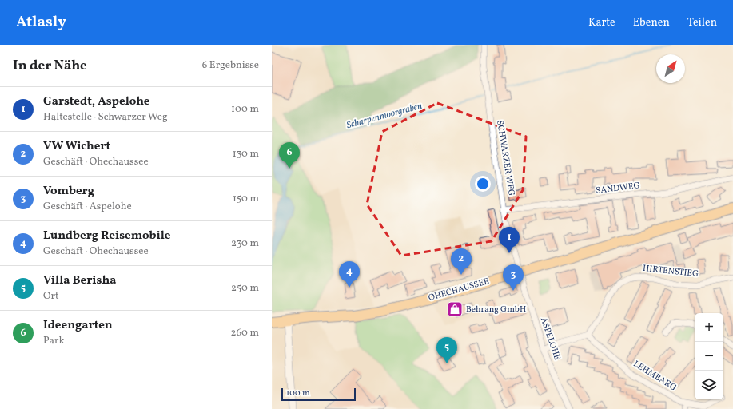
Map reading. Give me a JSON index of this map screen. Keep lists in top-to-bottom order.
{
  "streets": {
    "main road": ["OHECHAUSSEE"],
    "street": [
      "SCHWARZER WEG",
      "SANDWEG",
      "HIRTENSTIEG",
      "ASPELOHE",
      "LEHMBARG"
    ]
  },
  "crossings": [
    ["SCHWARZER WEG", "SANDWEG"],
    ["SCHWARZER WEG", "OHECHAUSSEE"],
    ["SCHWARZER WEG", "ASPELOHE"],
    ["HIRTENSTIEG", "LEHMBARG"],
    ["OHECHAUSSEE", "ASPELOHE"]
  ],
  "water": ["Scharpenmoorgraben"],
  "places": {
    "shop": ["Behrang GmbH"]
  },
  "scale_bar": "100 m",
  "north": "top right",
  "page": {
    "header": "Atlasly",
    "nav": ["Karte", "Ebenen", "Teilen"],
    "heading": ["In der Nähe", "6 Ergebnisse"],
    "list": [
      {
        "mark": "1",
        "name": "Garstedt, Aspelohe",
        "note": "Haltestelle · Schwarzer Weg",
        "value": "100 m"
      },
      {
        "mark": "2",
        "name": "VW Wichert",
        "note": "Geschäft · Ohechaussee",
        "value": "130 m"
      },
      {
        "mark": "3",
        "name": "Vomberg",
        "note": "Geschäft · Aspelohe",
        "value": "150 m"
      },
      {
        "mark": "4",
        "name": "Lundberg Reisemobile",
        "note": "Geschäft · Ohechaussee",
        "value": "230 m"
      },
      {
        "mark": "5",
        "name": "Villa Berisha",
        "note": "Ort",
        "value": "250 m"
      },
      {
        "mark": "6",
        "name": "Ideengarten",
        "note": "Park",
        "value": "260 m"
      }
    ],
    "pins": [
      "6",
      "1",
      "2",
      "4",
      "3",
      "5"
    ],
    "map_buttons": ["+", "−"],
    "scale": "100 m"
  }
}
